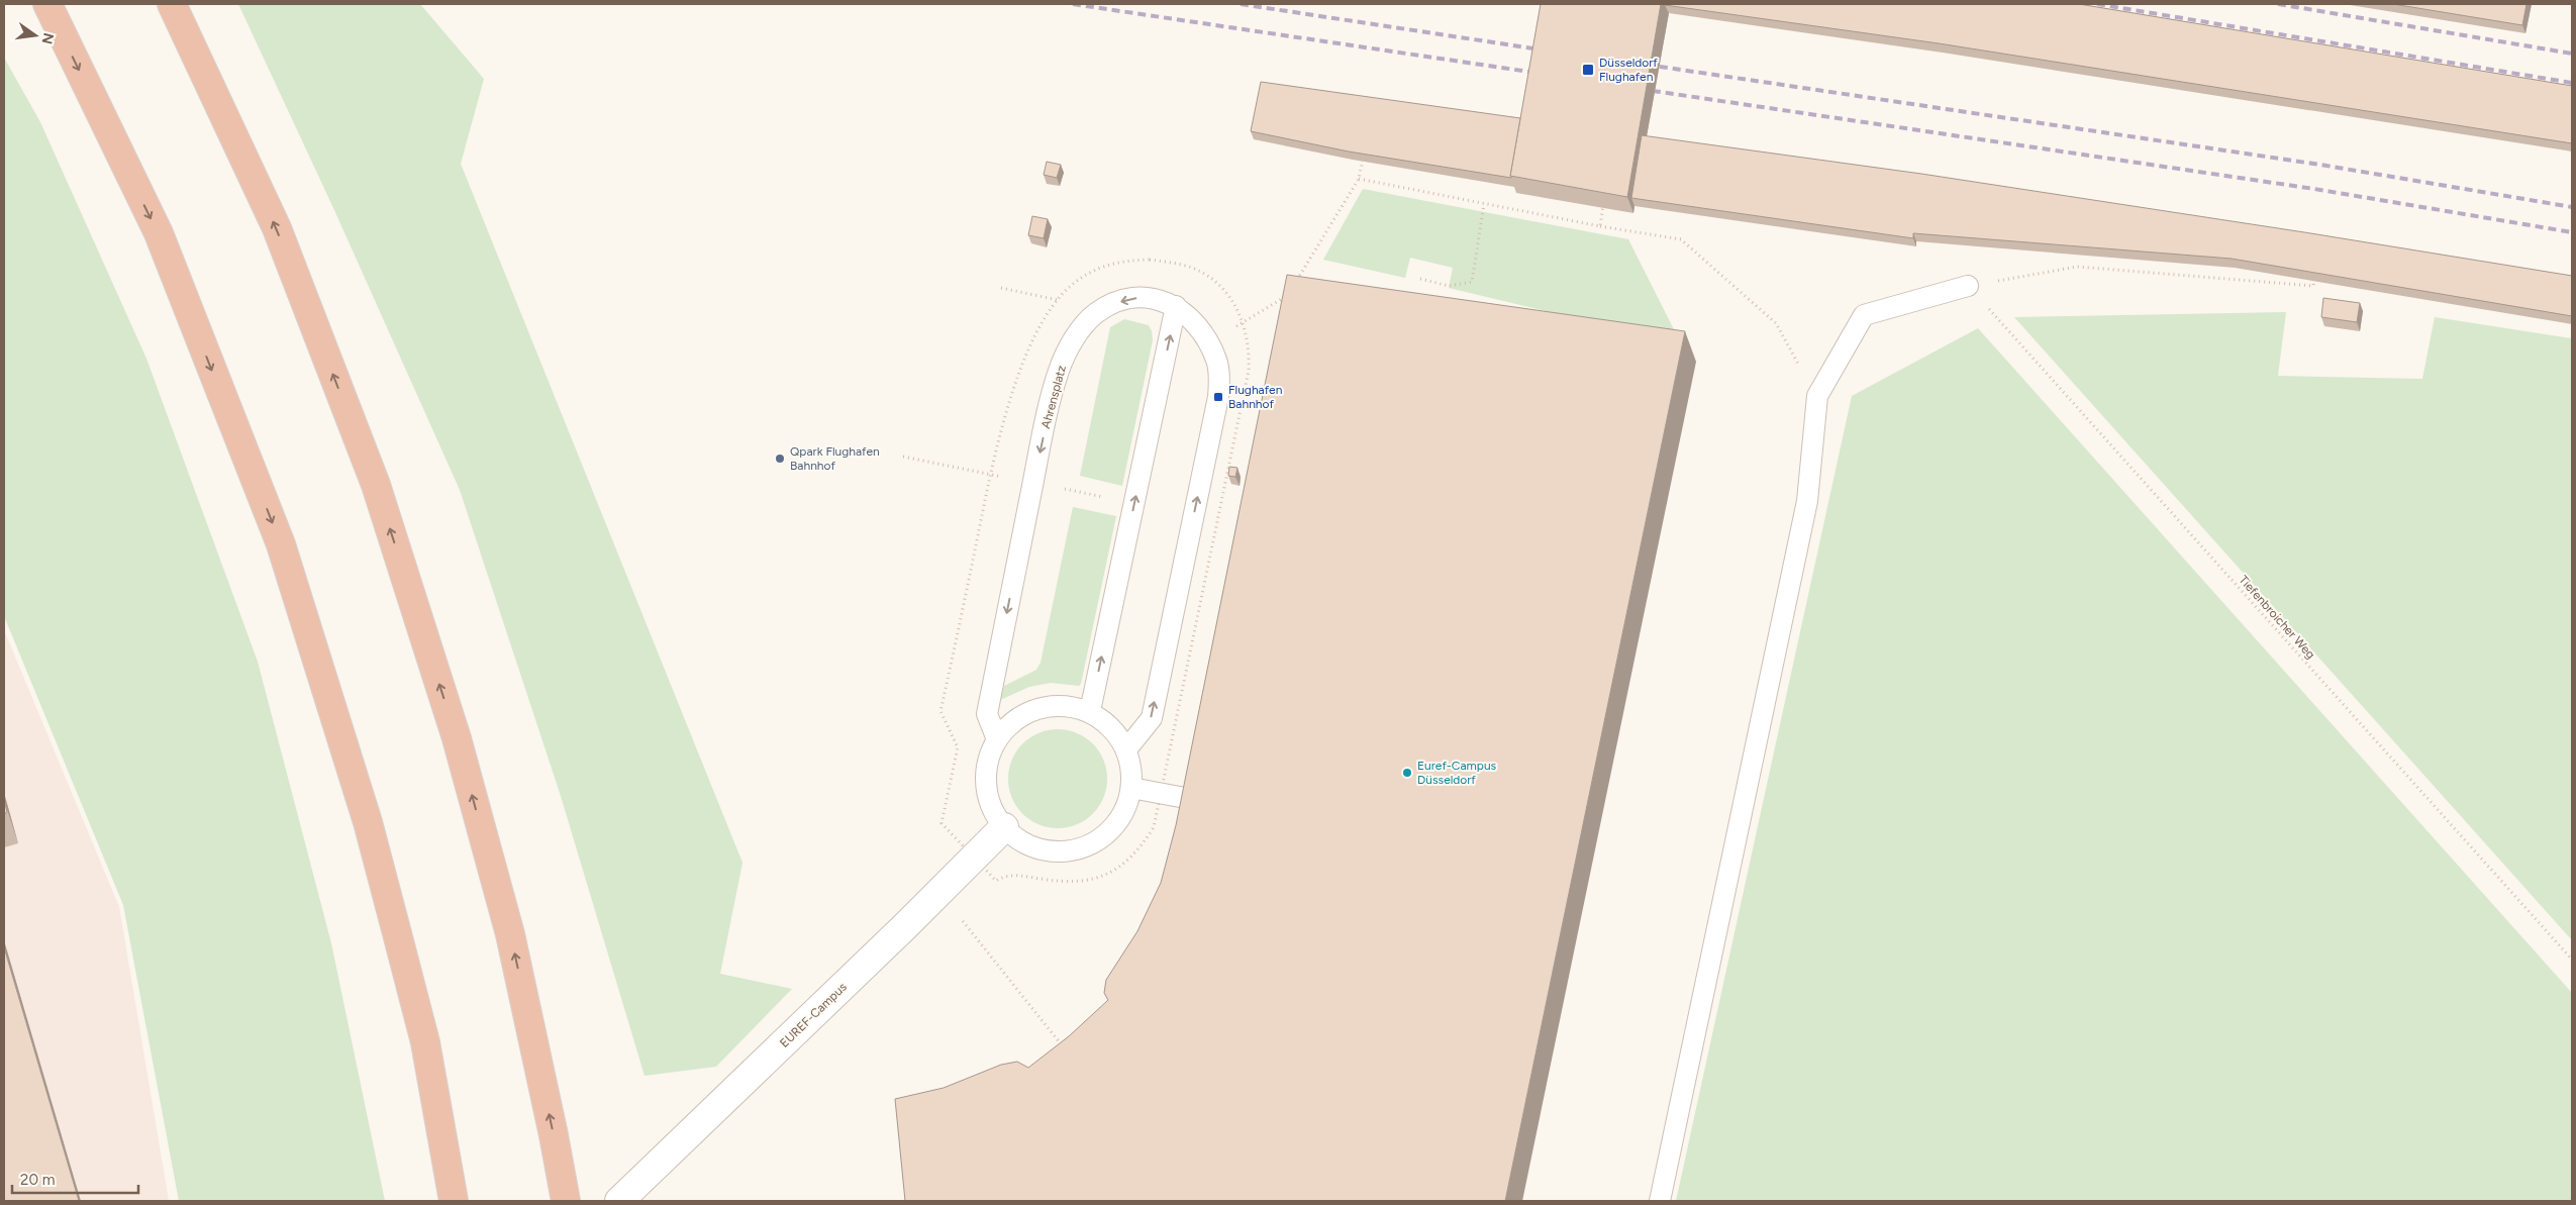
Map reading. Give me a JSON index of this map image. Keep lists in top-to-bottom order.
{
  "streets": {
    "street": ["EUREF-Campus"],
    "lane": ["Ahrensplatz"],
    "path": ["Tiefenbroicher Weg"]
  },
  "crossings": [
    ["Ahrensplatz", "EUREF-Campus"]
  ],
  "places": {
    "transit": ["Düsseldorf Flughafen", "Flughafen Bahnhof"],
    "other": ["Qpark Flughafen Bahnhof", "Euref-Campus Düsseldorf"]
  },
  "scale_bar": "20 m",
  "north": "right"
}
